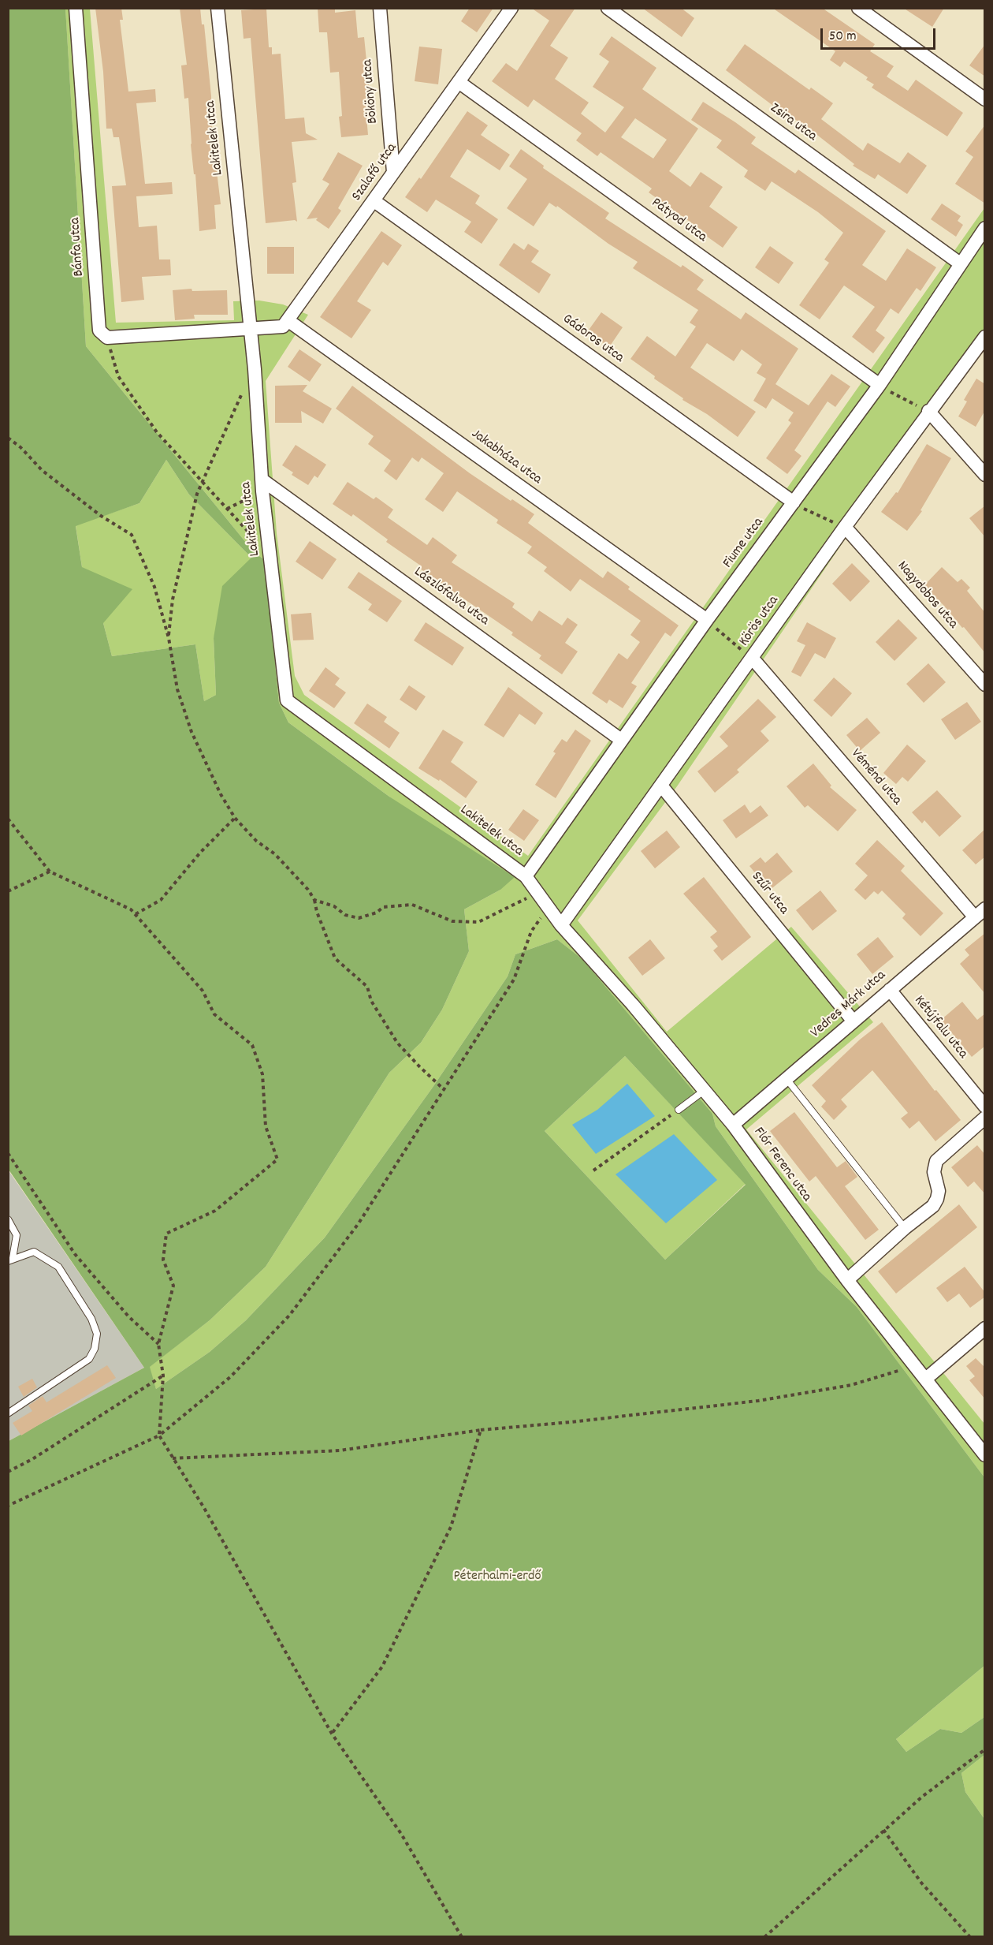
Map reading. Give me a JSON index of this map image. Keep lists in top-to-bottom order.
{
  "streets": {
    "street": [
      "Bököny utca",
      "Zsira utca",
      "Lakitelek utca",
      "Szalafő utca",
      "Pátyod utca",
      "Bánfa utca",
      "Gádoros utca",
      "Jakabháza utca",
      "Fiume utca",
      "Nagydobos utca",
      "Lászlófalva utca",
      "Körös utca",
      "Véménd utca",
      "Szűr utca",
      "Vedres Márk utca",
      "Kétújfalu utca",
      "Flór Ferenc utca"
    ]
  },
  "crossings": [
    ["Bököny utca", "Szalafő utca"],
    ["Zsira utca", "Fiume utca"],
    ["Lakitelek utca", "Fiume utca"],
    ["Lakitelek utca", "Lászlófalva utca"],
    ["Lakitelek utca", "Flór Ferenc utca"],
    ["Szalafő utca", "Pátyod utca"],
    ["Szalafő utca", "Gádoros utca"],
    ["Szalafő utca", "Jakabháza utca"],
    ["Pátyod utca", "Fiume utca"],
    ["Gádoros utca", "Fiume utca"],
    ["Jakabháza utca", "Fiume utca"],
    ["Fiume utca", "Lászlófalva utca"],
    ["Nagydobos utca", "Körös utca"],
    ["Körös utca", "Véménd utca"],
    ["Körös utca", "Szűr utca"],
    ["Körös utca", "Flór Ferenc utca"],
    ["Véménd utca", "Vedres Márk utca"],
    ["Szűr utca", "Vedres Márk utca"],
    ["Vedres Márk utca", "Kétújfalu utca"],
    ["Vedres Márk utca", "Flór Ferenc utca"]
  ],
  "parks": ["Péterhalmi-erdő"],
  "scale_bar": "50 m"
}
